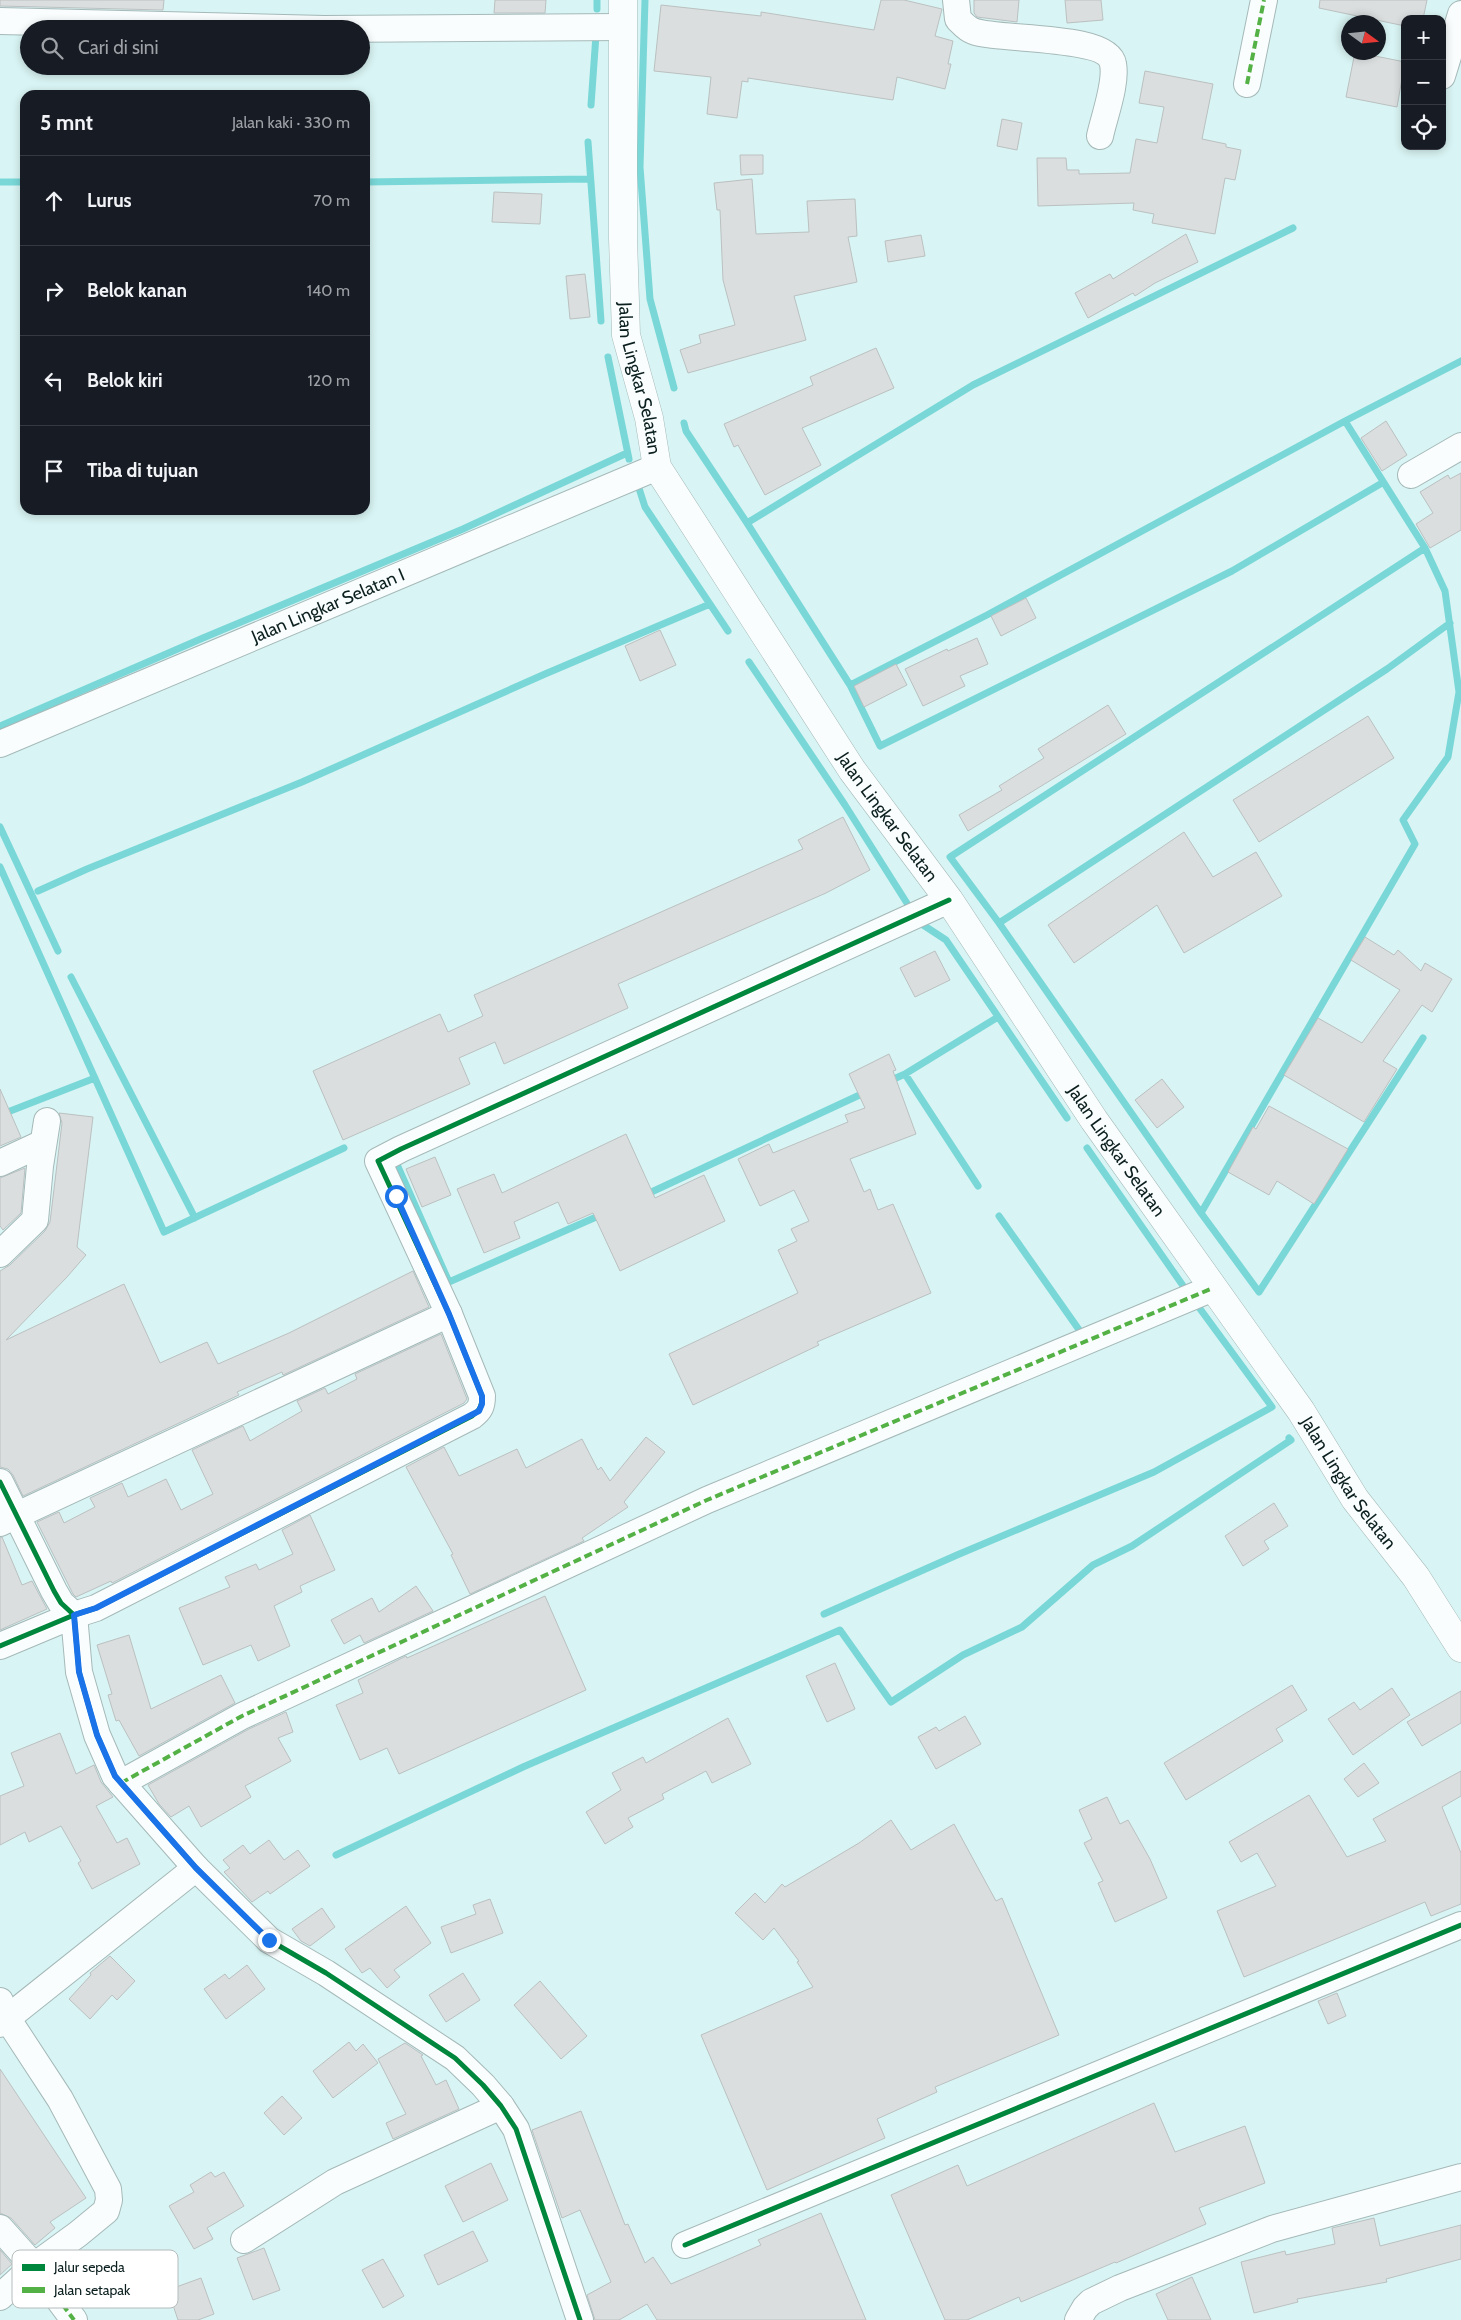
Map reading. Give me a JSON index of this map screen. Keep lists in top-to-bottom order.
{
  "streets": {
    "highway": ["Jalan Lingkar Selatan"],
    "street": ["Jalan Lingkar Selatan I"]
  },
  "crossings": [
    ["Jalan Lingkar Selatan", "Jalan Lingkar Selatan I"]
  ],
  "legend": ["Jalur sepeda", "Jalan setapak"],
  "north": "right",
  "page": {
    "map_buttons": ["+", "−"],
    "search": "Cari di sini",
    "heading": ["5 mnt", "Jalan kaki · 330 m"],
    "list": [
      ["Lurus", "70 m"],
      ["Belok kanan", "140 m"],
      ["Belok kiri", "120 m"],
      "Tiba di tujuan"
    ]
  }
}
